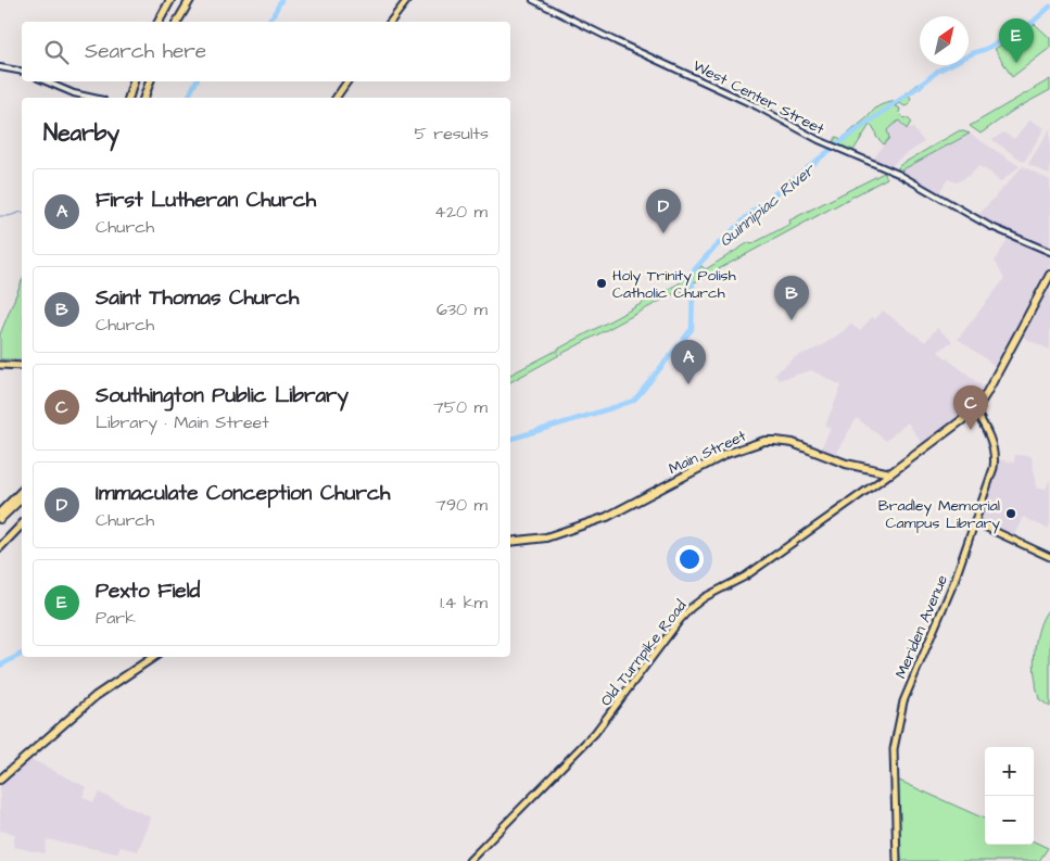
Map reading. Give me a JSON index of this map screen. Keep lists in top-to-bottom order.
{
  "streets": {
    "highway": ["Main Street"],
    "main road": ["Meriden Avenue", "Old Turnpike Road"],
    "street": ["West Center Street"]
  },
  "crossings": [
    ["Main Street", "Old Turnpike Road"]
  ],
  "water": ["Quinnipiac River"],
  "places": ["Holy Trinity Polish Catholic Church", "Bradley Memorial Campus Library"],
  "north": "top right",
  "page": {
    "pins": [
      "E",
      "D",
      "B",
      "A",
      "C"
    ],
    "search": "Search here",
    "heading": ["Nearby", "5 results"],
    "list": [
      {
        "mark": "A",
        "name": "First Lutheran Church",
        "note": "Church",
        "value": "420 m"
      },
      {
        "mark": "B",
        "name": "Saint Thomas Church",
        "note": "Church",
        "value": "630 m"
      },
      {
        "mark": "C",
        "name": "Southington Public Library",
        "note": "Library · Main Street",
        "value": "750 m"
      },
      {
        "mark": "D",
        "name": "Immaculate Conception Church",
        "note": "Church",
        "value": "790 m"
      },
      {
        "mark": "E",
        "name": "Pexto Field",
        "note": "Park",
        "value": "1.4 km"
      }
    ],
    "map_buttons": ["+", "−"]
  }
}
